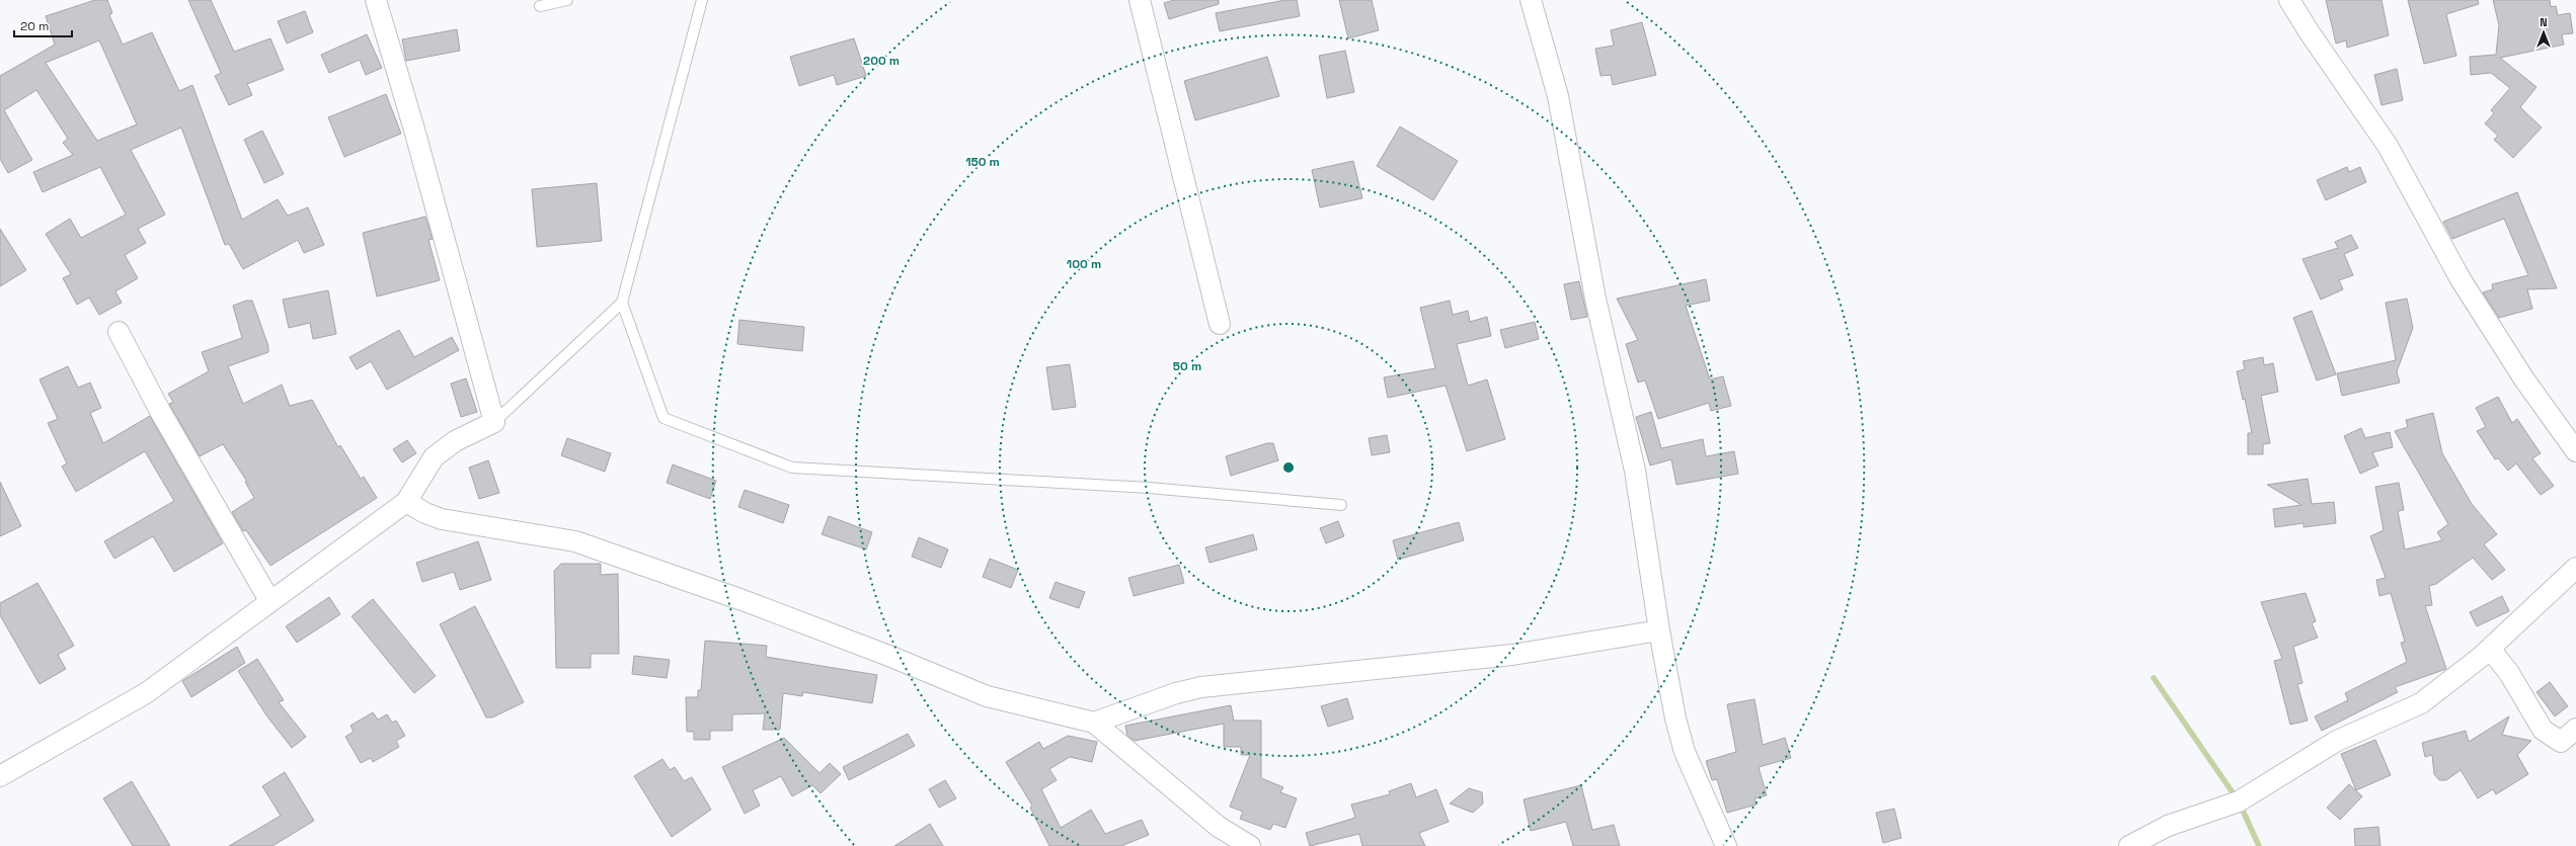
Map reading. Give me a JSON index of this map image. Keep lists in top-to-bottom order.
{
  "scale_bar": "20 m",
  "north": "top",
  "rings": [
    "200 m",
    "150 m",
    "100 m",
    "50 m"
  ]
}
